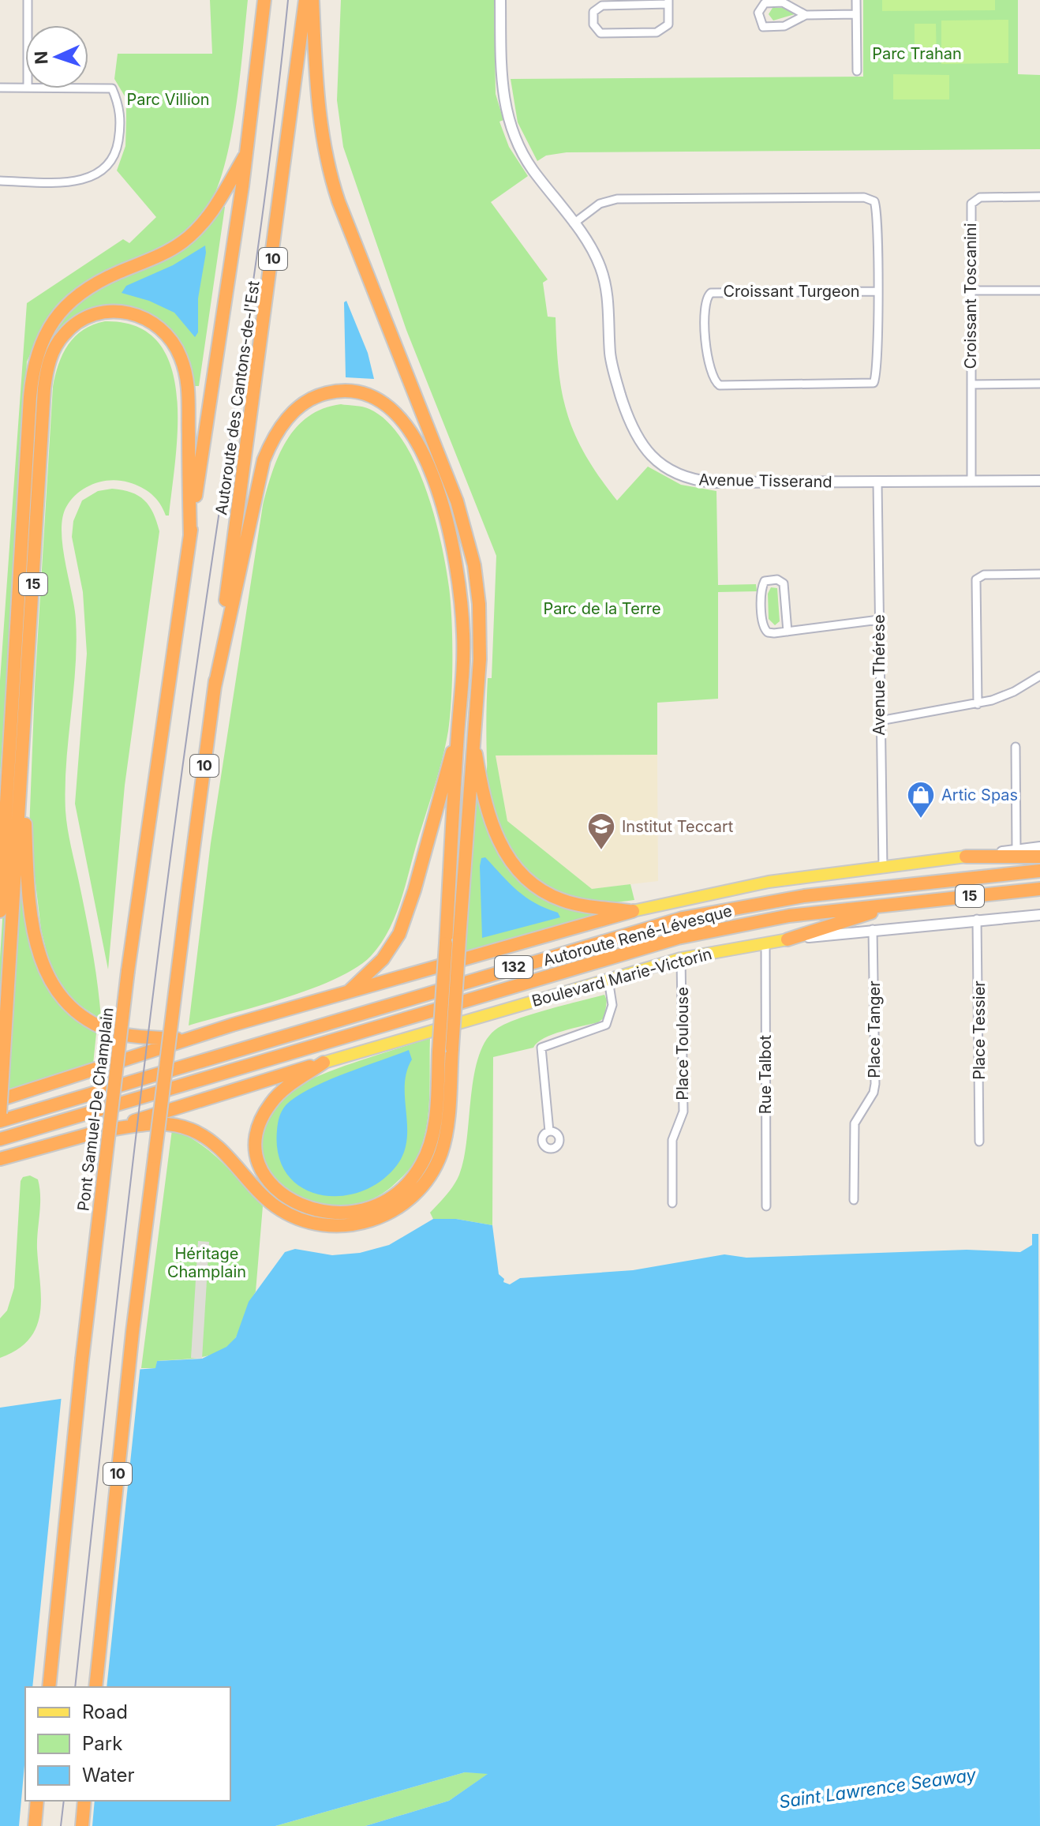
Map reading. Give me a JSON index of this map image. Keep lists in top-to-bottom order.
{
  "streets": {
    "highway": [
      "10",
      "Autoroute des Cantons-de-l'Est",
      "15",
      "Autoroute René-Lévesque",
      "132",
      "Pont Samuel-De Champlain"
    ],
    "main road": ["Boulevard Marie-Victorin"],
    "street": [
      "Croissant Turgeon",
      "Croissant Toscanini",
      "Avenue Tisserand",
      "Avenue Thérèse",
      "Place Tanger",
      "Place Tessier",
      "Place Toulouse",
      "Rue Talbot"
    ]
  },
  "crossings": [
    ["10", "Autoroute des Cantons-de-l'Est"],
    ["Croissant Turgeon", "Avenue Tisserand"],
    ["Croissant Toscanini", "Avenue Tisserand"],
    ["Autoroute des Cantons-de-l'Est", "15"],
    ["Autoroute des Cantons-de-l'Est", "Pont Samuel-De Champlain"],
    ["Avenue Tisserand", "Avenue Thérèse"],
    ["15", "Pont Samuel-De Champlain"],
    ["Boulevard Marie-Victorin", "Place Tanger"],
    ["Boulevard Marie-Victorin", "Place Tessier"],
    ["Boulevard Marie-Victorin", "Place Toulouse"],
    ["Boulevard Marie-Victorin", "Rue Talbot"]
  ],
  "water": ["Saint Lawrence Seaway"],
  "parks": [
    "Parc Trahan",
    "Parc Villion",
    "Parc de la Terre",
    "Héritage Champlain"
  ],
  "places": {
    "shop": ["Artic Spas"],
    "school or university": ["Institut Teccart"]
  },
  "legend": ["Road", "Park", "Water"],
  "north": "left"
}
